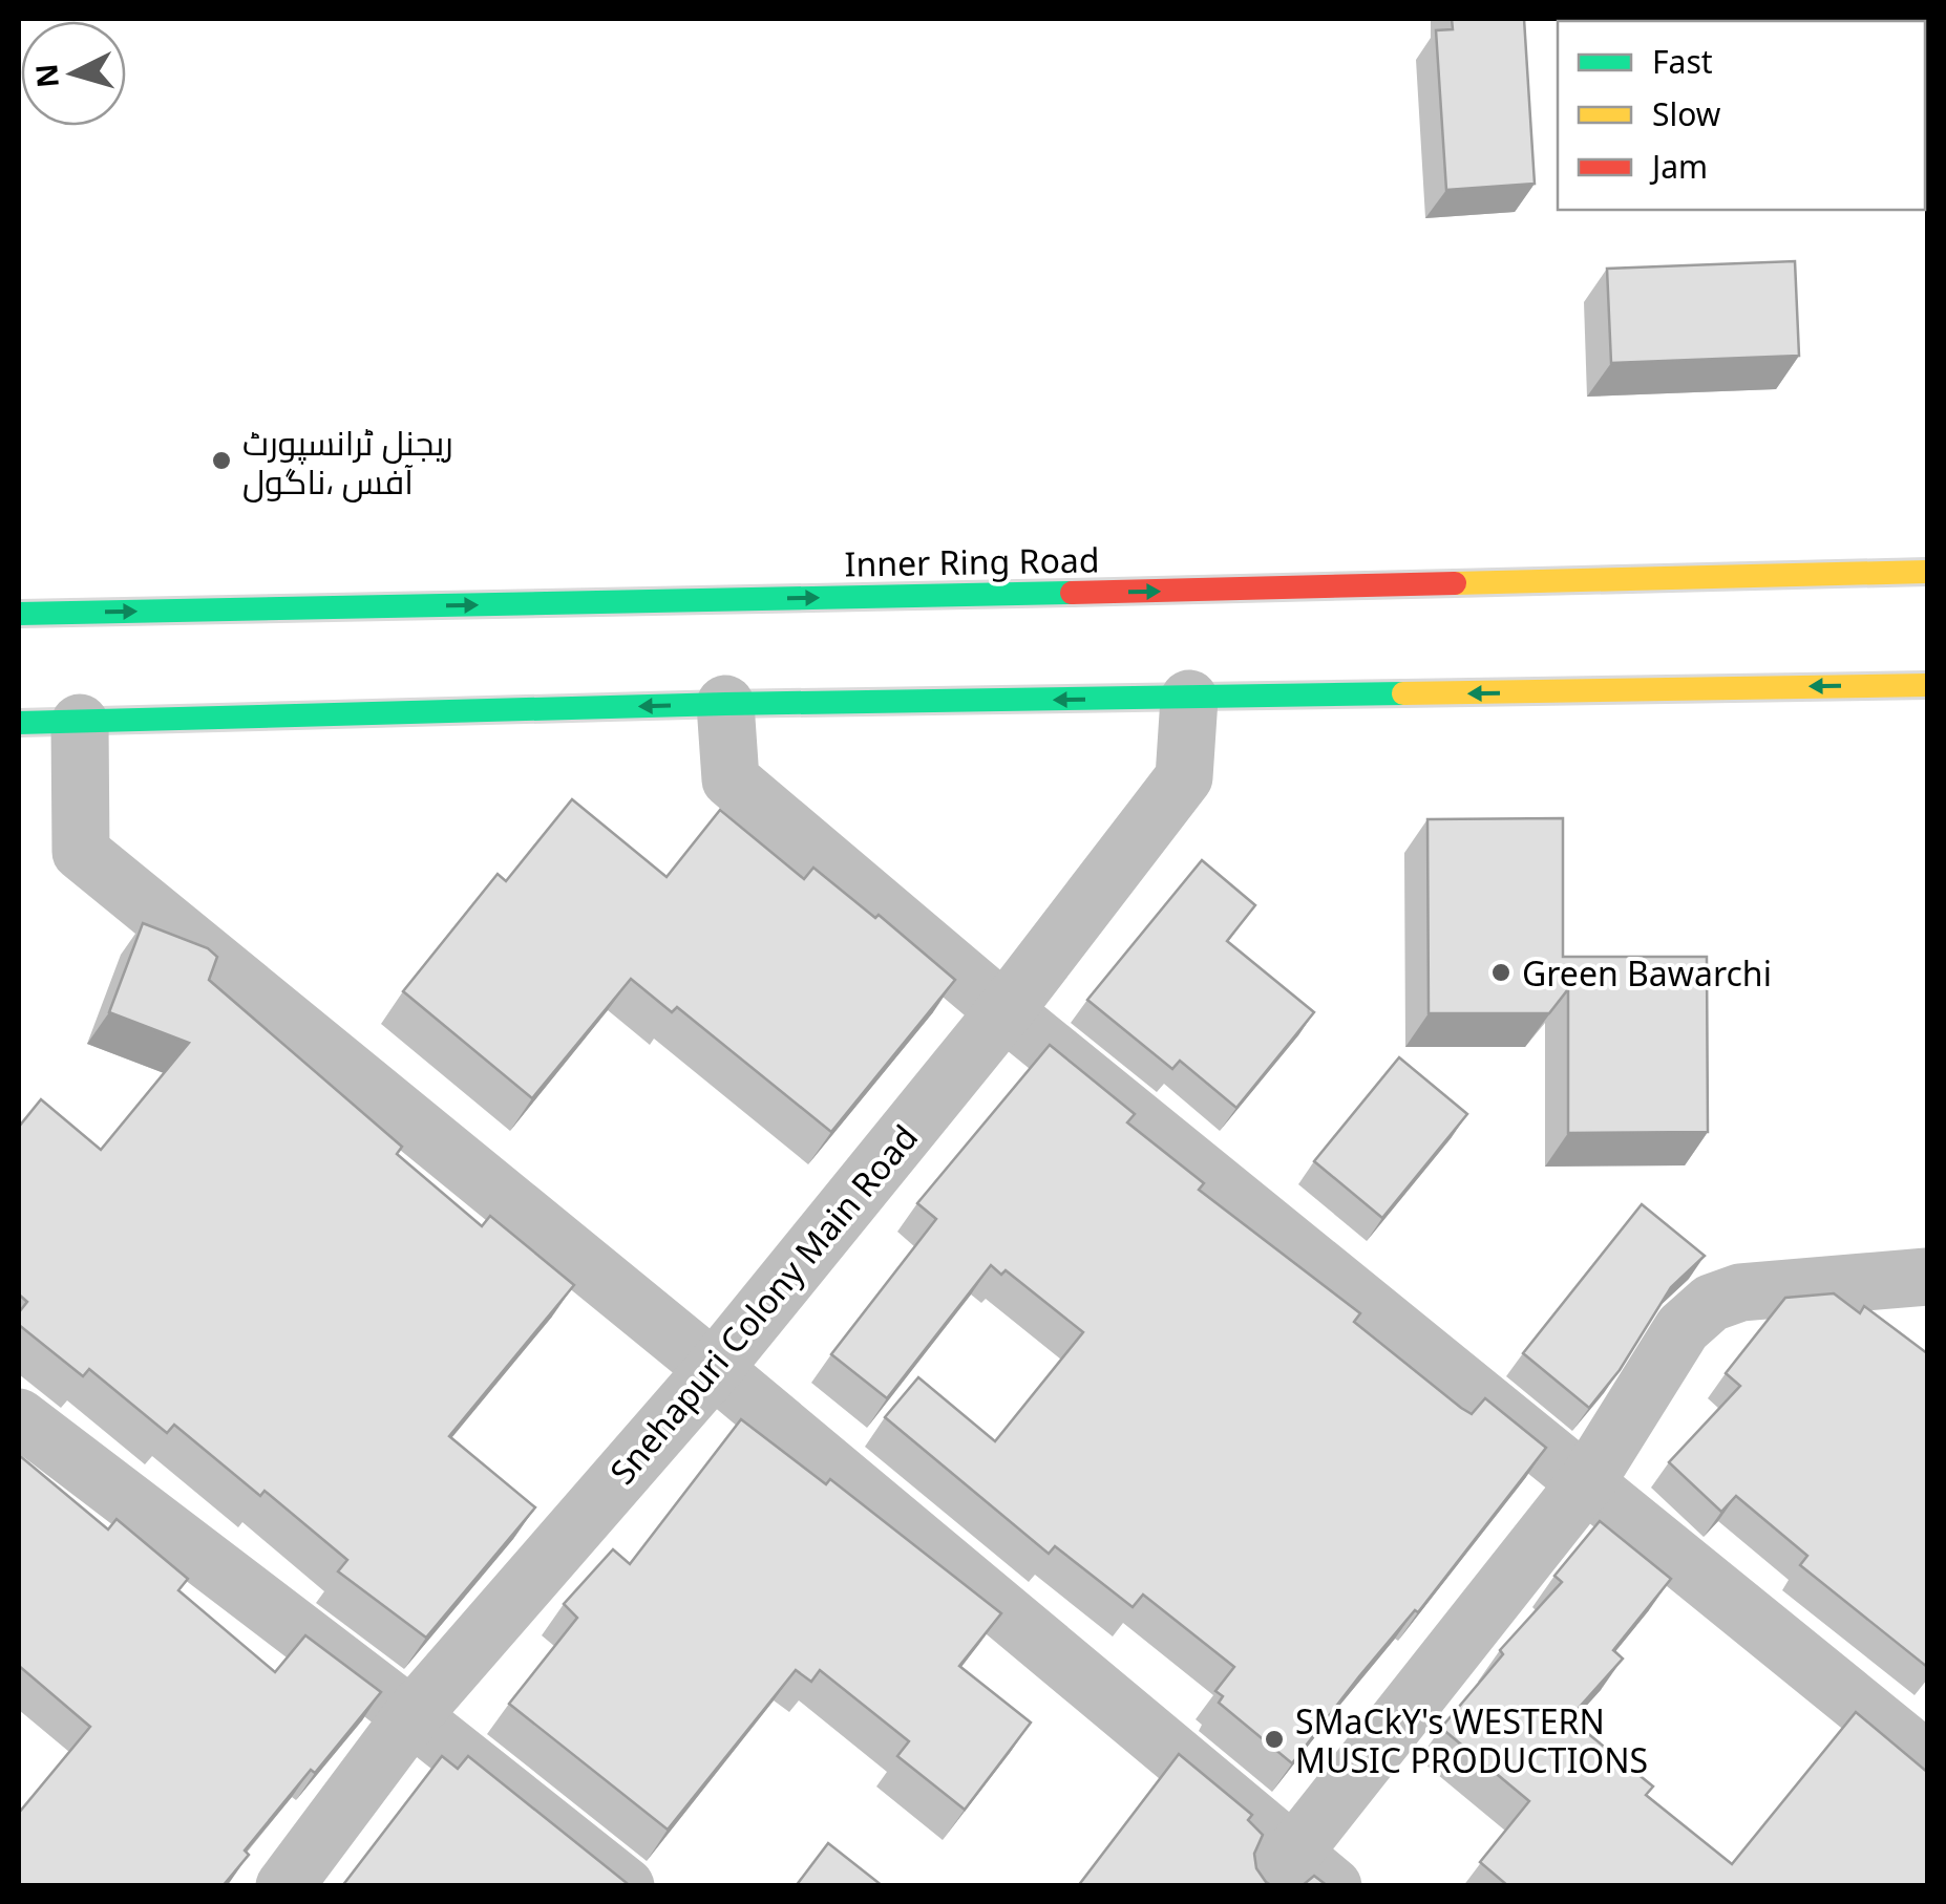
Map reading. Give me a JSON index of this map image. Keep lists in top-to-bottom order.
{
  "streets": {
    "highway": ["Inner Ring Road"],
    "street": ["Snehapuri Colony Main Road"]
  },
  "places": ["ریجنل ٹرانسپورٹ آفس ،ناگول", "Green Bawarchi", "SMaCkY's WESTERN MUSIC PRODUCTIONS"],
  "legend": ["Fast", "Slow", "Jam"],
  "north": "left"
}
